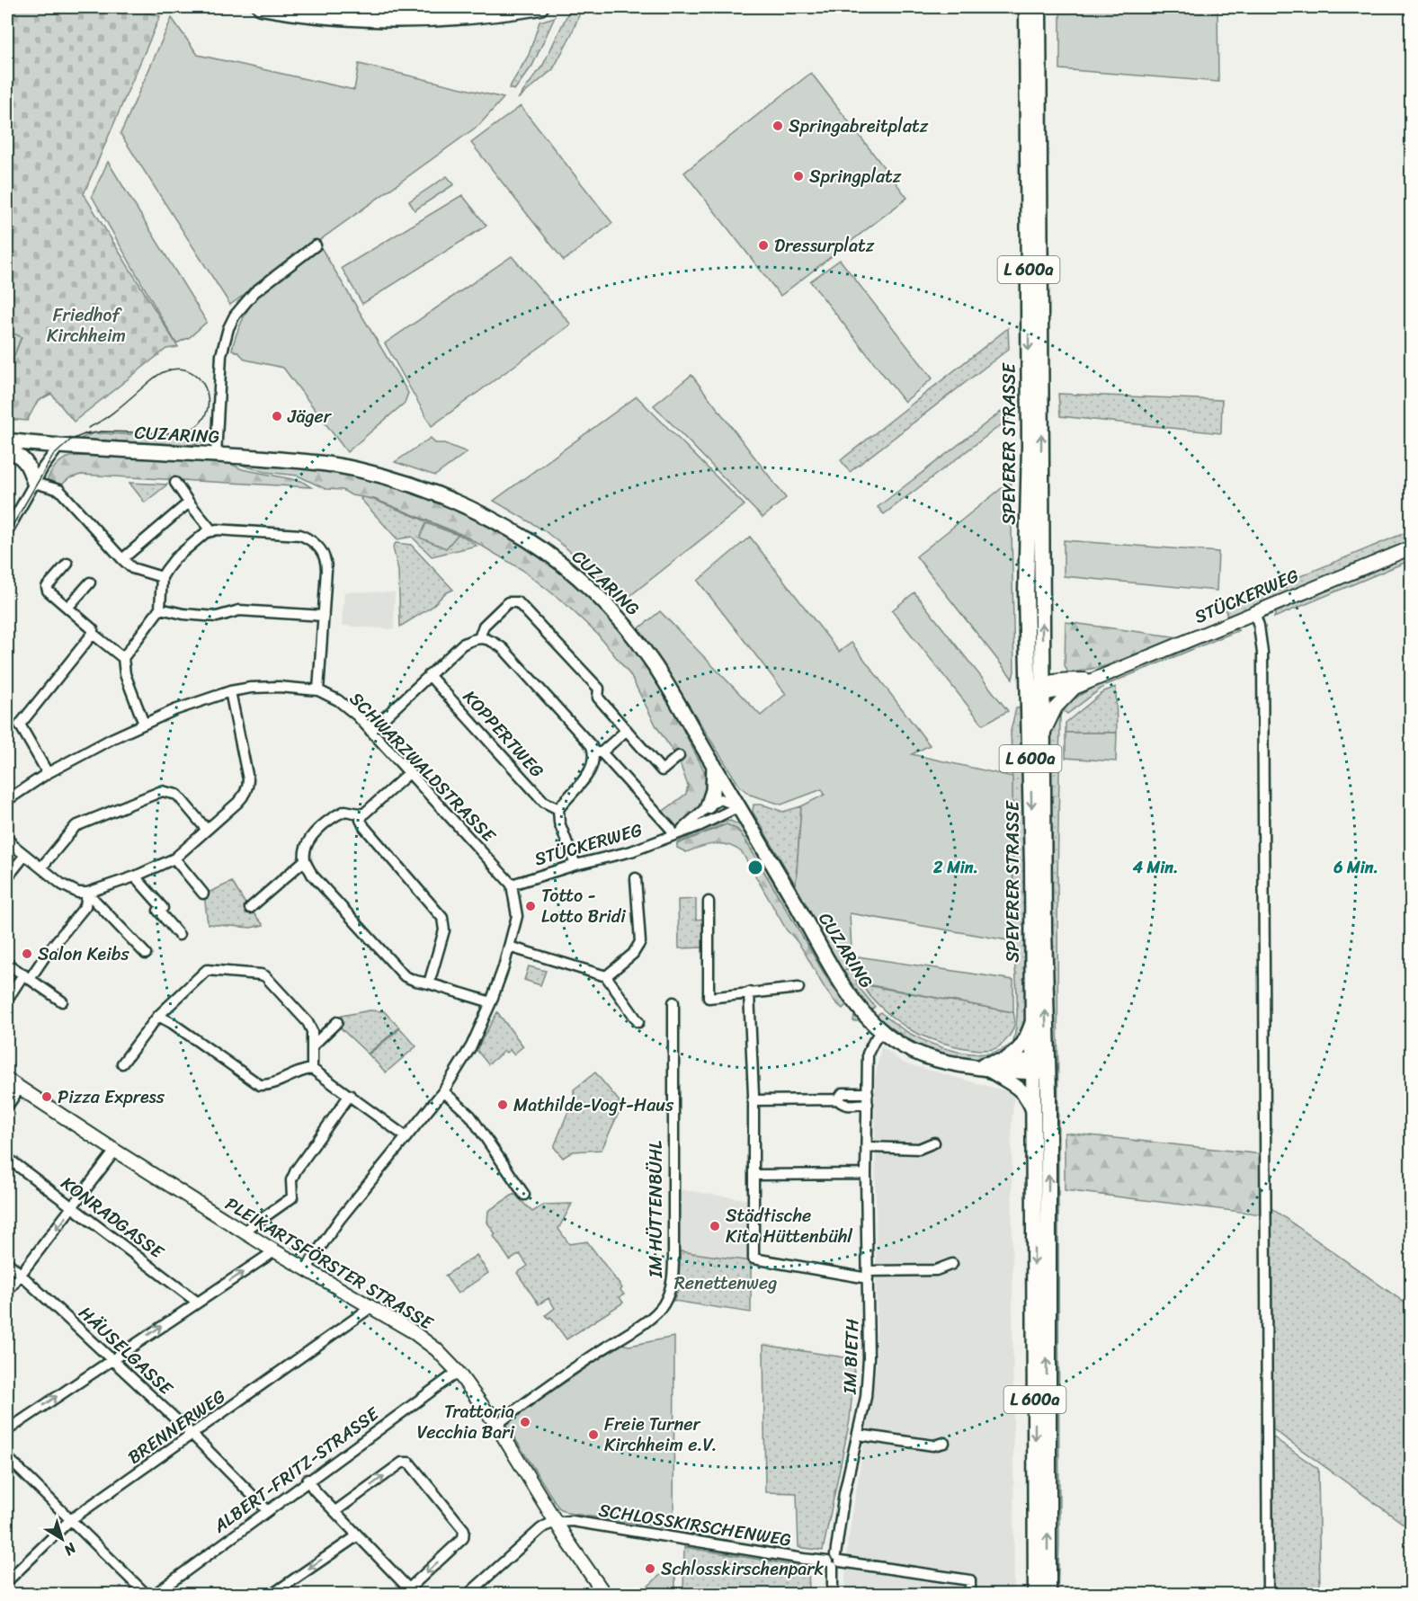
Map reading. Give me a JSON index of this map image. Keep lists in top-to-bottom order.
{
  "streets": {
    "main road": ["L 600a", "CUZARING", "SPEYERER STRASSE"],
    "street": [
      "STÜCKERWEG",
      "KOPPERTWEG",
      "SCHWARZWALDSTRASSE",
      "IM HÜTTENBÜHL",
      "KONRADGASSE",
      "PLEIKARTSFÖRSTER STRASSE",
      "HÄUSELGASSE",
      "IM BIETH",
      "BRENNERWEG",
      "ALBERT-FRITZ-STRASSE",
      "SCHLOSSKIRSCHENWEG"
    ]
  },
  "crossings": [
    ["CUZARING", "SPEYERER STRASSE"],
    ["CUZARING", "STÜCKERWEG"],
    ["CUZARING", "IM BIETH"],
    ["SPEYERER STRASSE", "STÜCKERWEG"],
    ["STÜCKERWEG", "SCHWARZWALDSTRASSE"],
    ["IM HÜTTENBÜHL", "PLEIKARTSFÖRSTER STRASSE"],
    ["PLEIKARTSFÖRSTER STRASSE", "BRENNERWEG"],
    ["PLEIKARTSFÖRSTER STRASSE", "ALBERT-FRITZ-STRASSE"],
    ["PLEIKARTSFÖRSTER STRASSE", "SCHLOSSKIRSCHENWEG"],
    ["HÄUSELGASSE", "BRENNERWEG"],
    ["HÄUSELGASSE", "ALBERT-FRITZ-STRASSE"],
    ["IM BIETH", "SCHLOSSKIRSCHENWEG"]
  ],
  "parks": ["Friedhof Kirchheim", "Renettenweg"],
  "places": [
    "Springabreitplatz",
    "Springplatz",
    "Dressurplatz",
    "Jäger",
    "Totto - Lotto Bridi",
    "Salon Keibs",
    "Pizza Express",
    "Mathilde-Vogt-Haus",
    "Städtische Kita Hüttenbühl",
    "Trattoria Vecchia Bari",
    "Freie Turner Kirchheim e.V.",
    "Schlosskirschenpark"
  ],
  "north": "bottom right",
  "rings": ["2 Min.", "4 Min.", "6 Min."]
}
